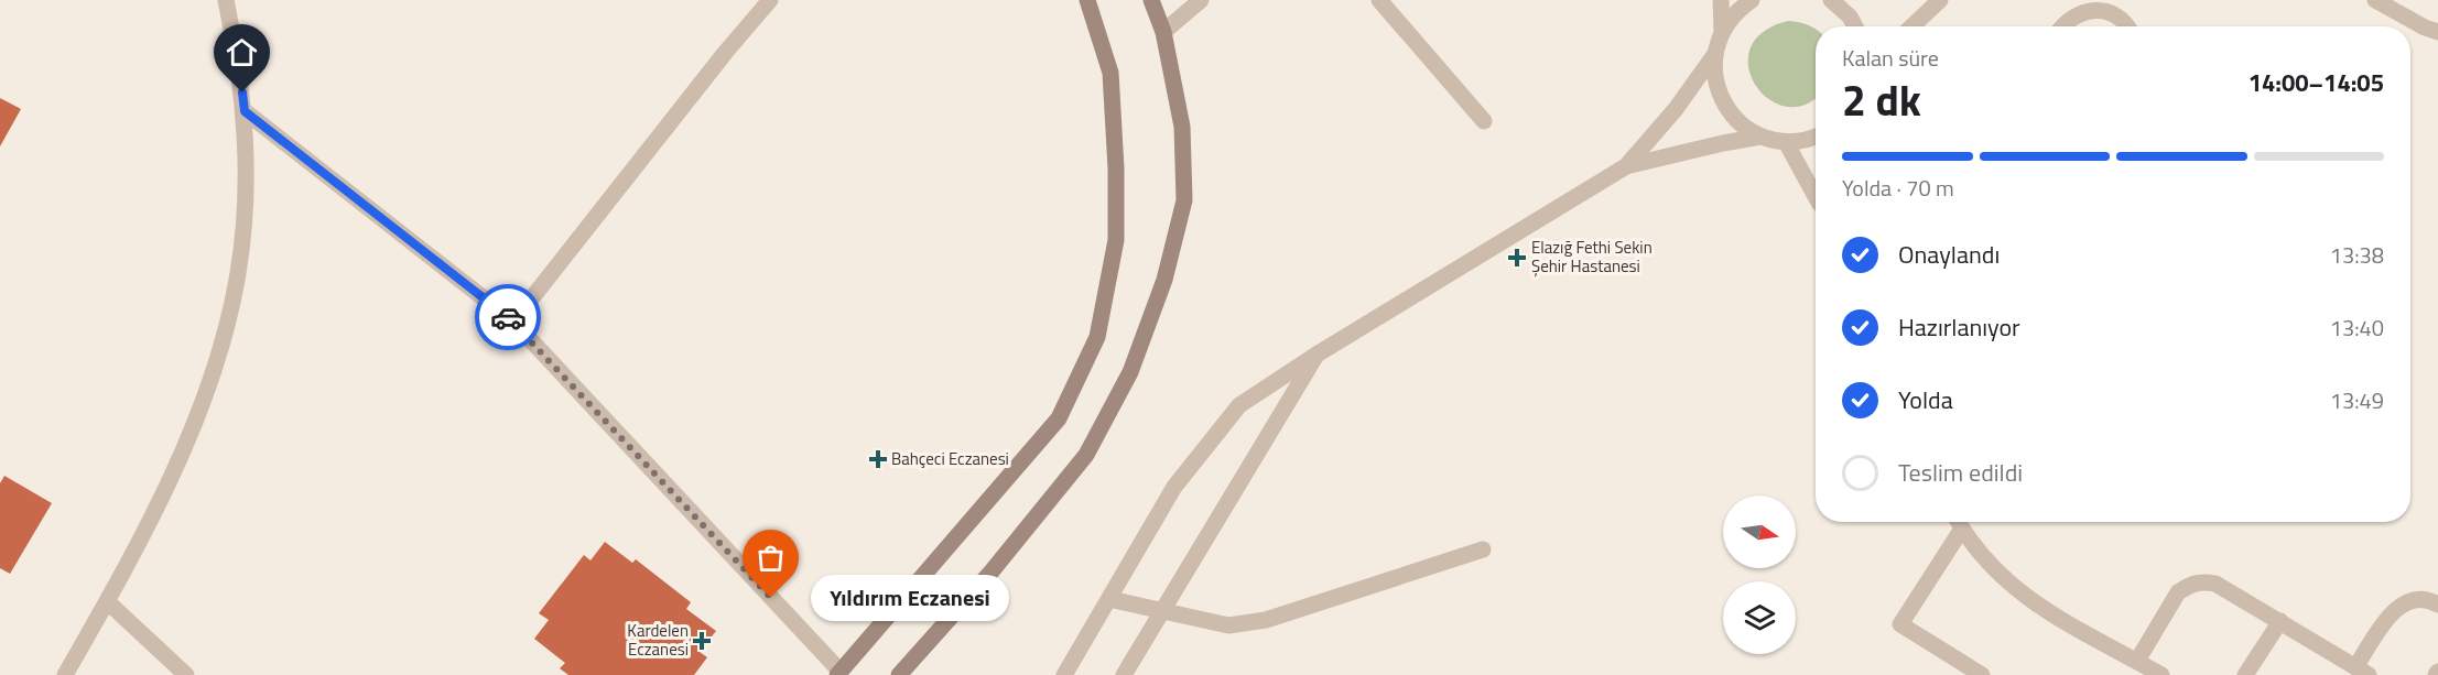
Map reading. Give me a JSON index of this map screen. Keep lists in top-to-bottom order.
{
  "places": {
    "health": ["Elazığ Fethi Sekin Şehir Hastanesi", "Bahçeci Eczanesi", "Kardelen Eczanesi"],
    "other": ["Yıldırım Eczanesi"]
  },
  "north": "right",
  "page": {
    "heading": ["2 dk", "Kalan süre", "14:00–14:05"],
    "bar": "Yolda · 70 m",
    "list": [
      ["Onaylandı", "13:38"],
      ["Hazırlanıyor", "13:40"],
      ["Yolda", "13:49"],
      "Teslim edildi"
    ],
    "bubble": "Yıldırım Eczanesi"
  }
}
